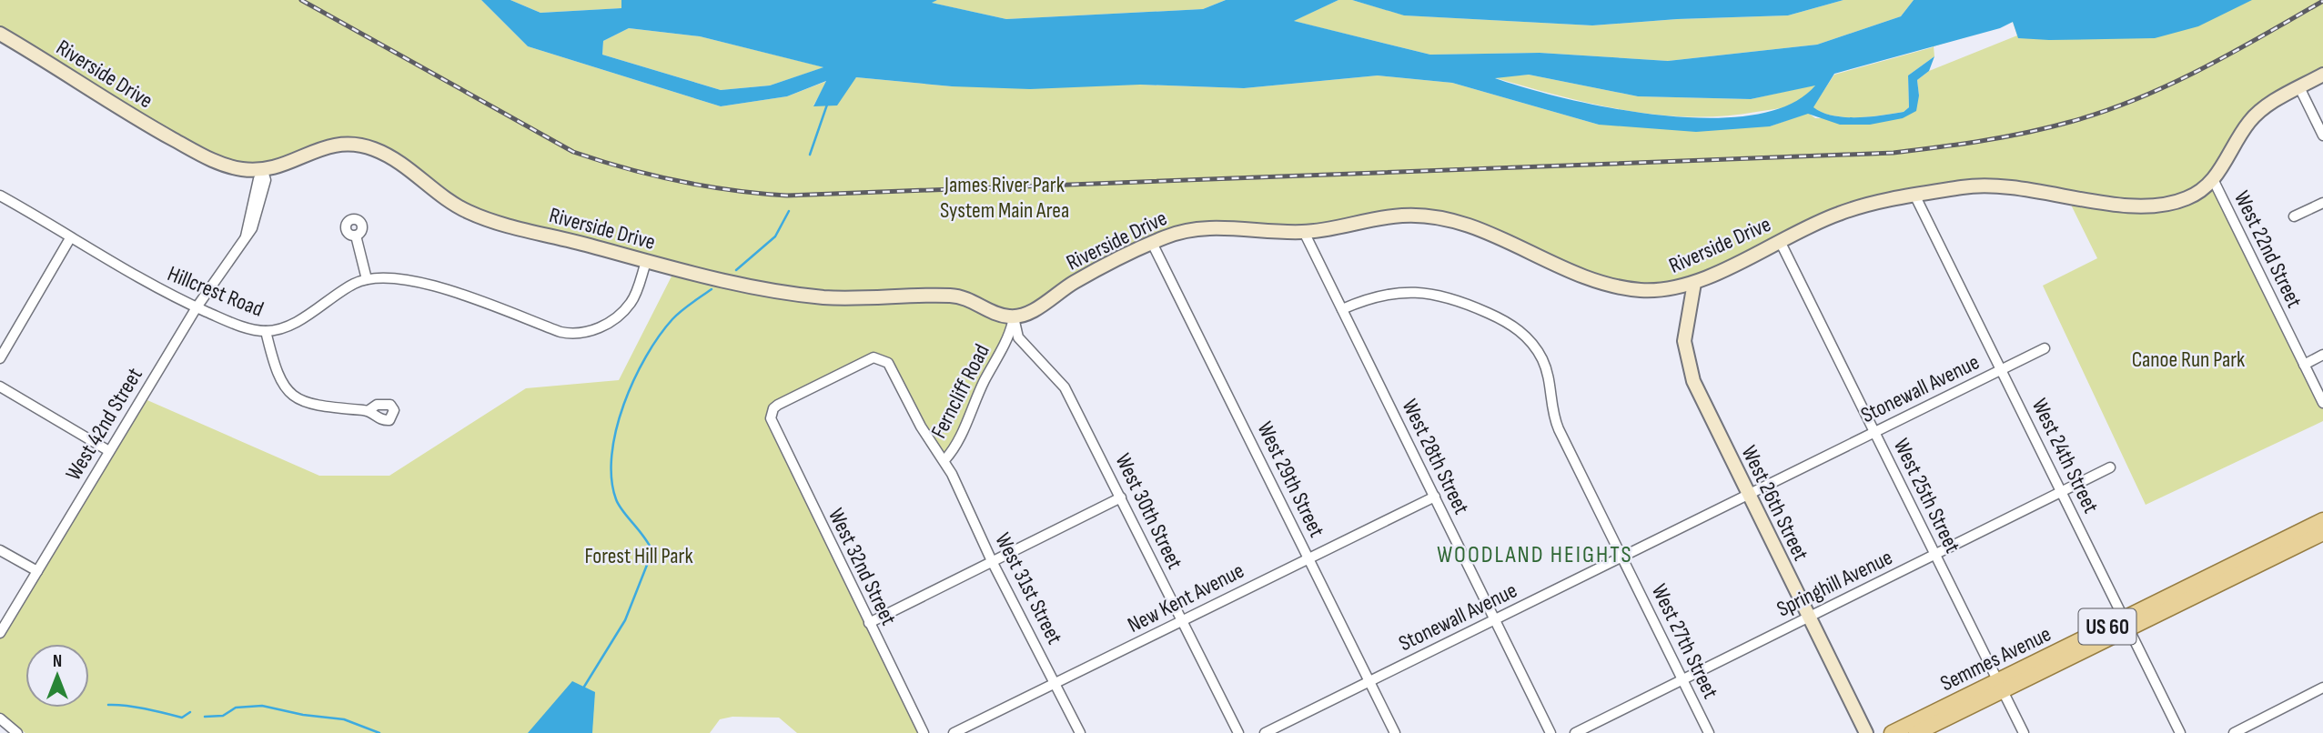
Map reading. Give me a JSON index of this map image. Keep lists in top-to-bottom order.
{
  "streets": {
    "main road": ["US 60", "Semmes Avenue"],
    "street": [
      "Riverside Drive",
      "West 22nd Street",
      "Hillcrest Road",
      "Stonewall Avenue",
      "Ferncliff Road",
      "West 42nd Street",
      "West 24th Street",
      "West 28th Street",
      "West 29th Street",
      "West 25th Street",
      "West 26th Street",
      "West 30th Street",
      "West 32nd Street",
      "Springhill Avenue",
      "West 31st Street",
      "New Kent Avenue",
      "West 27th Street"
    ]
  },
  "crossings": [
    ["Riverside Drive", "West 22nd Street"],
    ["Riverside Drive", "Hillcrest Road"],
    ["Riverside Drive", "Ferncliff Road"],
    ["Riverside Drive", "West 42nd Street"],
    ["Riverside Drive", "West 24th Street"],
    ["Riverside Drive", "West 28th Street"],
    ["Riverside Drive", "West 29th Street"],
    ["Riverside Drive", "West 25th Street"],
    ["Riverside Drive", "West 26th Street"],
    ["Riverside Drive", "West 30th Street"],
    ["Hillcrest Road", "West 42nd Street"],
    ["Stonewall Avenue", "West 24th Street"],
    ["Stonewall Avenue", "West 28th Street"],
    ["Stonewall Avenue", "West 29th Street"],
    ["Stonewall Avenue", "West 25th Street"],
    ["Stonewall Avenue", "West 26th Street"],
    ["Stonewall Avenue", "West 27th Street"],
    ["Ferncliff Road", "West 30th Street"],
    ["Ferncliff Road", "West 32nd Street"],
    ["Ferncliff Road", "West 31st Street"],
    ["West 24th Street", "Springhill Avenue"],
    ["West 24th Street", "Semmes Avenue"],
    ["West 28th Street", "New Kent Avenue"],
    ["West 28th Street", "West 27th Street"],
    ["West 29th Street", "New Kent Avenue"],
    ["West 25th Street", "Springhill Avenue"],
    ["West 25th Street", "Semmes Avenue"],
    ["West 26th Street", "Springhill Avenue"],
    ["West 30th Street", "New Kent Avenue"],
    ["Springhill Avenue", "West 27th Street"],
    ["West 31st Street", "New Kent Avenue"]
  ],
  "districts": ["WOODLAND HEIGHTS"],
  "parks": ["James River Park System Main Area", "Canoe Run Park", "Forest Hill Park"],
  "north": "top"
}
